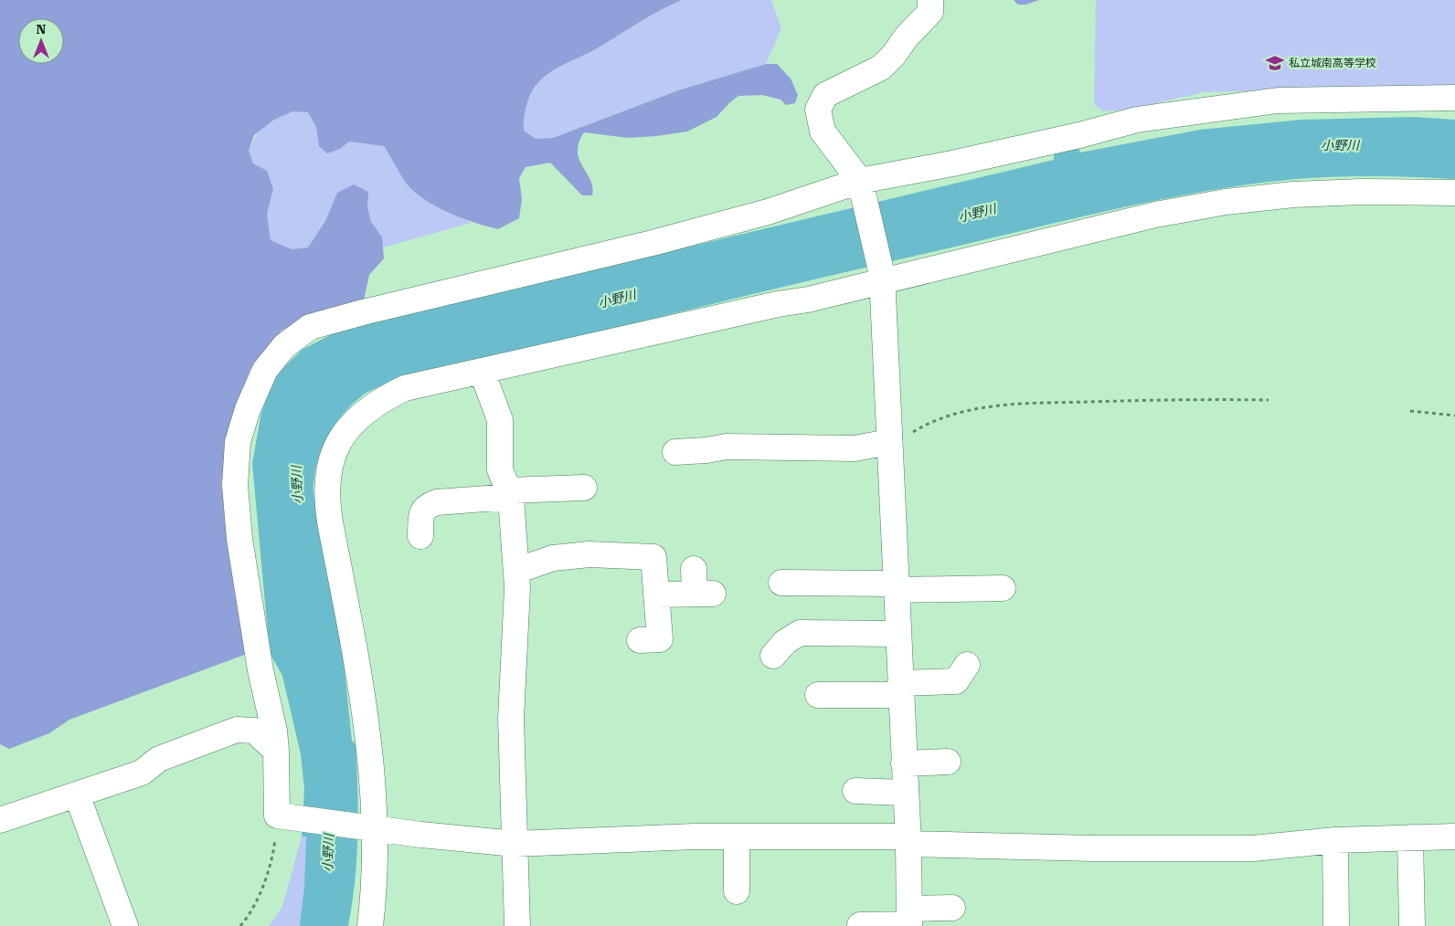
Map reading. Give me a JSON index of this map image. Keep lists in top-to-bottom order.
{
  "water": ["小野川"],
  "places": {
    "school or university": ["私立城南高等学校"]
  },
  "north": "top"
}
